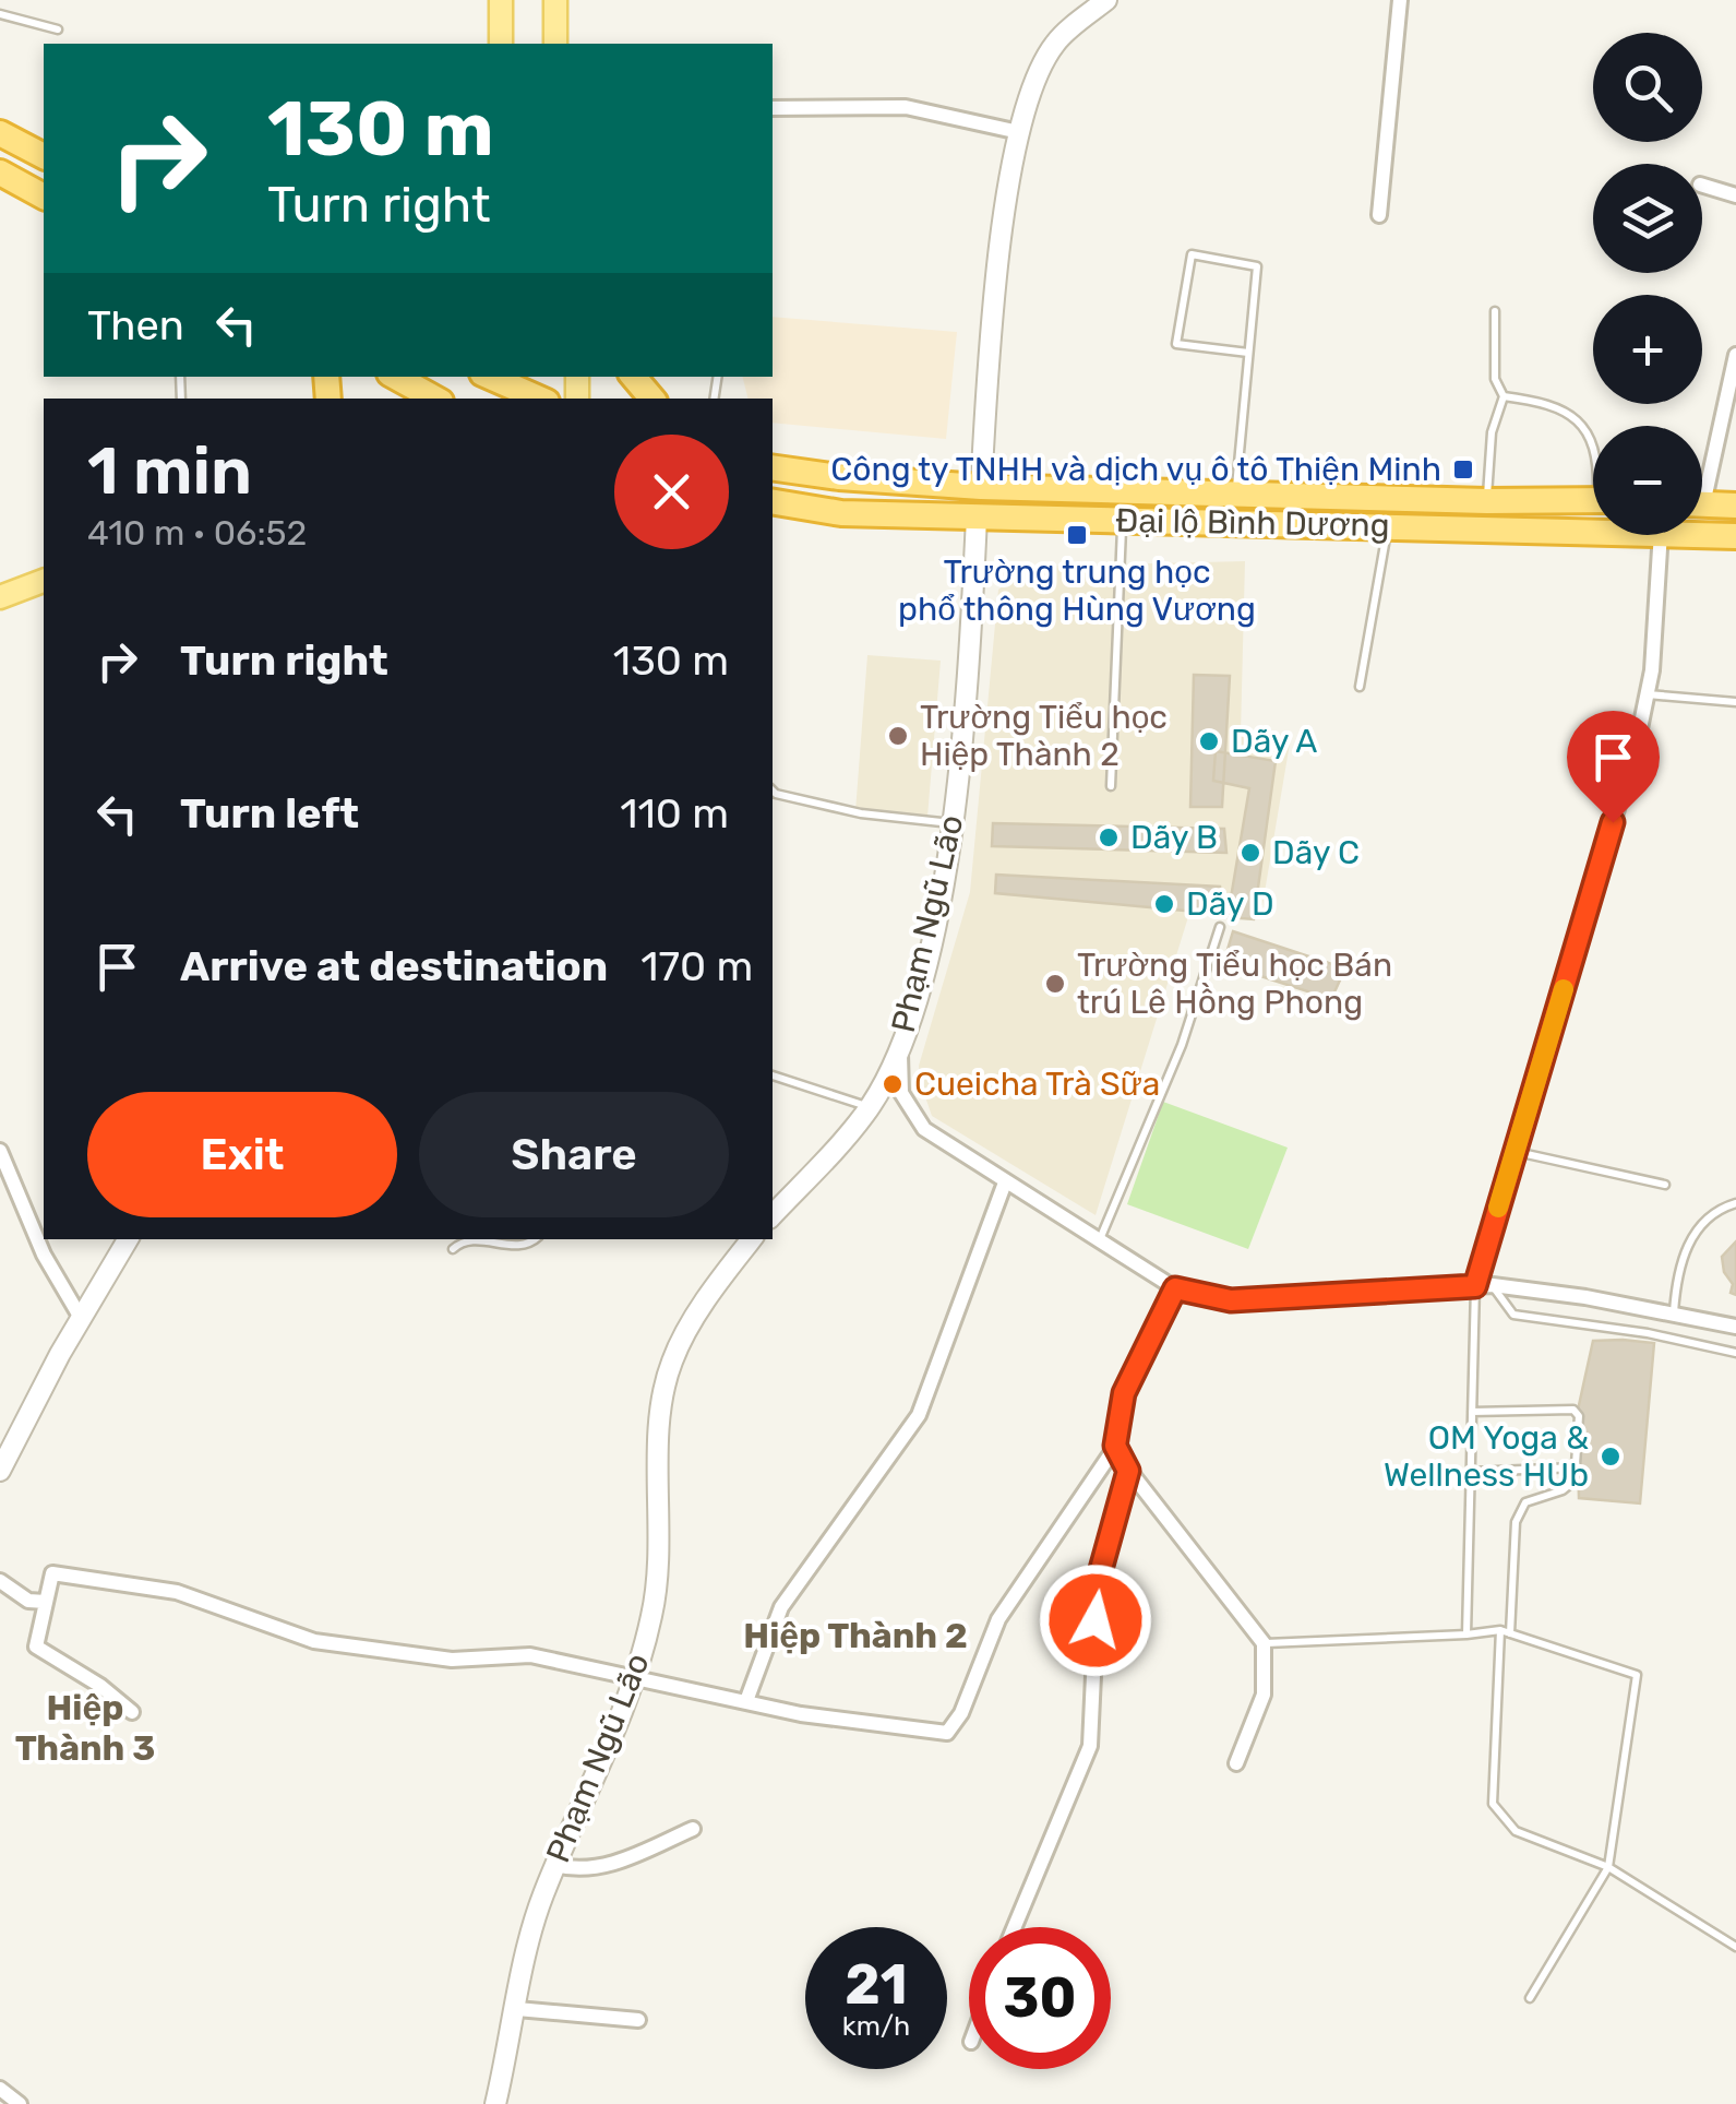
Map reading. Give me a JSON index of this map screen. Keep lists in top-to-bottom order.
{
  "streets": {
    "highway": ["Đại lộ Bình Dương"],
    "street": ["Phạm Ngũ Lão"]
  },
  "crossings": [
    ["Đại lộ Bình Dương", "Phạm Ngũ Lão"]
  ],
  "districts": ["Hiệp Thành 2", "Hiệp Thành 3"],
  "places": {
    "transit": ["Công ty TNHH và dịch vụ ô tô Thiện Minh", "Trường trung học phổ thông Hùng Vương"],
    "other": [
      "Trường Tiểu học Hiệp Thành 2",
      "Dãy A",
      "Dãy B",
      "Dãy C",
      "Dãy D",
      "Trường Tiểu học Bán trú Lê Hồng Phong",
      "Cueicha Trà Sữa",
      "OM Yoga & Wellness HUb"
    ]
  },
  "page": {
    "map_buttons": ["+", "−"],
    "turn": ["130 m", "Turn right"],
    "then": "Then",
    "heading": ["1 min", "410 m · 06:52"],
    "list": [
      {
        "name": "Turn right",
        "value": "130 m"
      },
      {
        "name": "Turn left",
        "value": "110 m"
      },
      {
        "name": "Arrive at destination",
        "value": "170 m"
      }
    ],
    "buttons": ["Exit", "Share"],
    "speed": "21 km/h",
    "limit": "30"
  }
}
